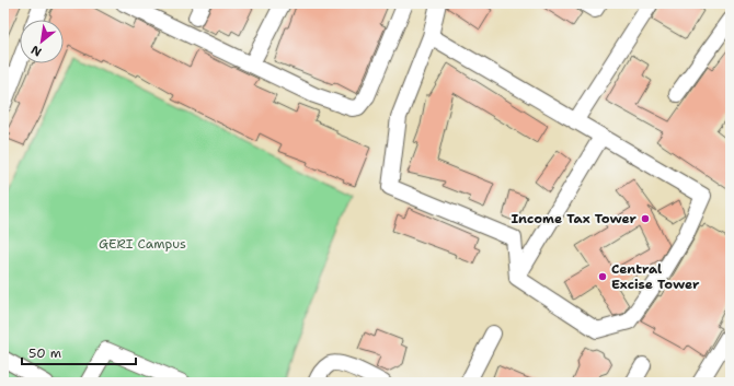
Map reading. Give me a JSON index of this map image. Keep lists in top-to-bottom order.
{
  "parks": ["GERI Campus"],
  "places": ["Income Tax Tower", "Central Excise Tower"],
  "scale_bar": "50 m",
  "north": "bottom left"
}
